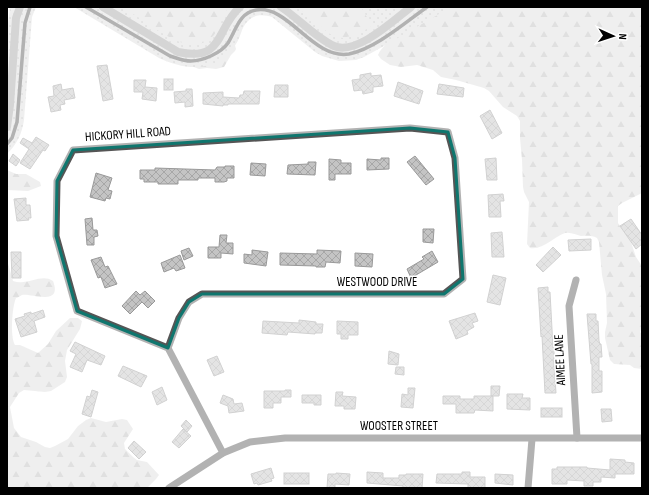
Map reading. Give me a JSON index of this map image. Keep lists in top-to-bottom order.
{
  "streets": {
    "street": [
      "HICKORY HILL ROAD",
      "WESTWOOD DRIVE",
      "AIMEE LANE",
      "WOOSTER STREET"
    ]
  },
  "crossings": [
    ["HICKORY HILL ROAD", "WESTWOOD DRIVE"],
    ["AIMEE LANE", "WOOSTER STREET"]
  ],
  "north": "right"
}
